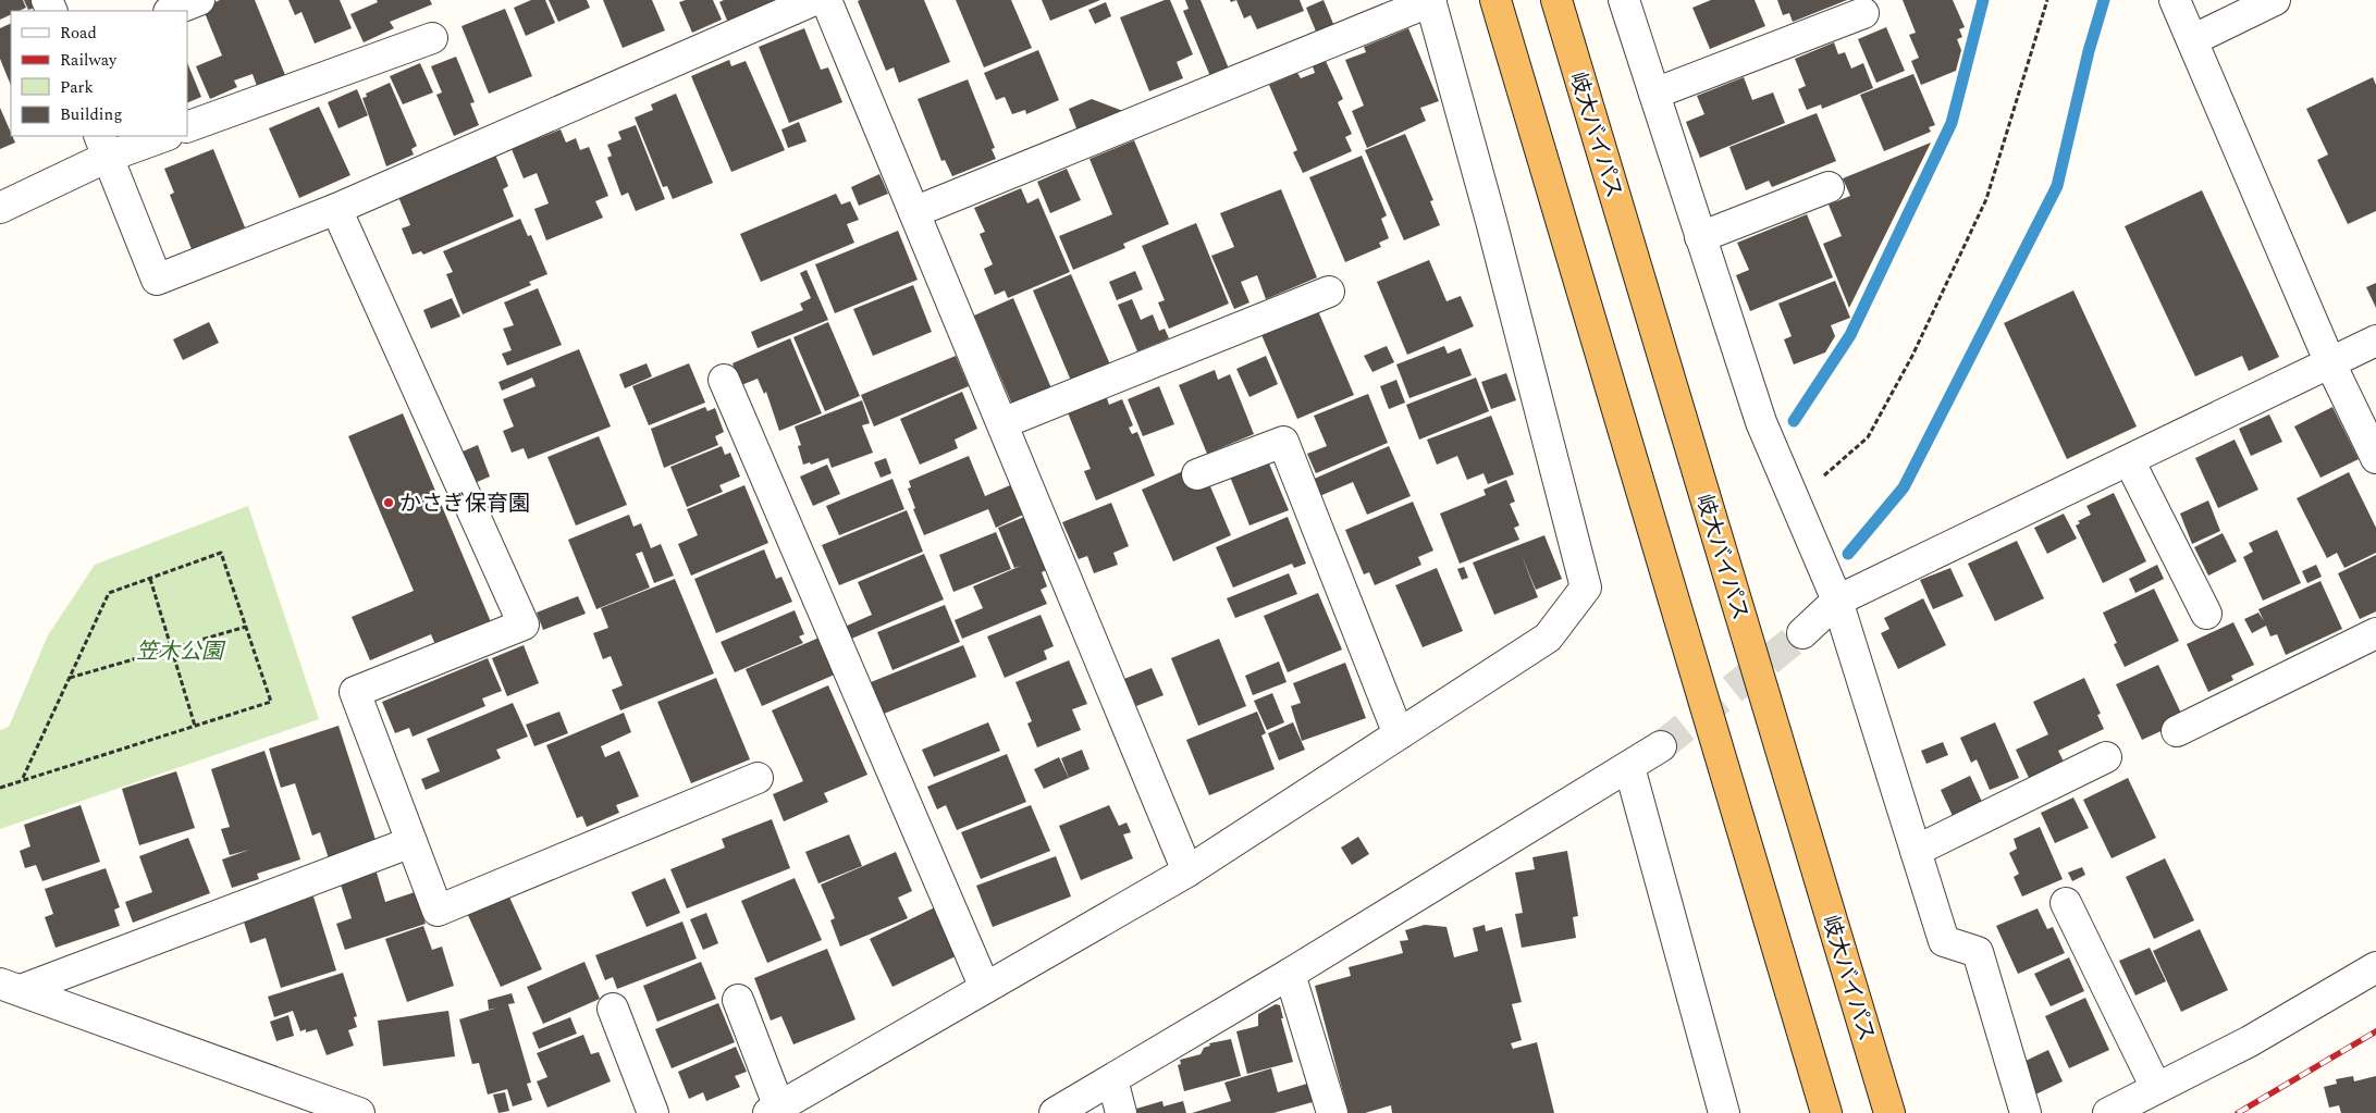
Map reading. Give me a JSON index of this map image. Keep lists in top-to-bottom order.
{
  "streets": {
    "highway": ["岐大バイパス"]
  },
  "parks": ["笠木公園"],
  "places": ["かさぎ保育園"],
  "legend": [
    "Road",
    "Railway",
    "Park",
    "Building"
  ]
}
